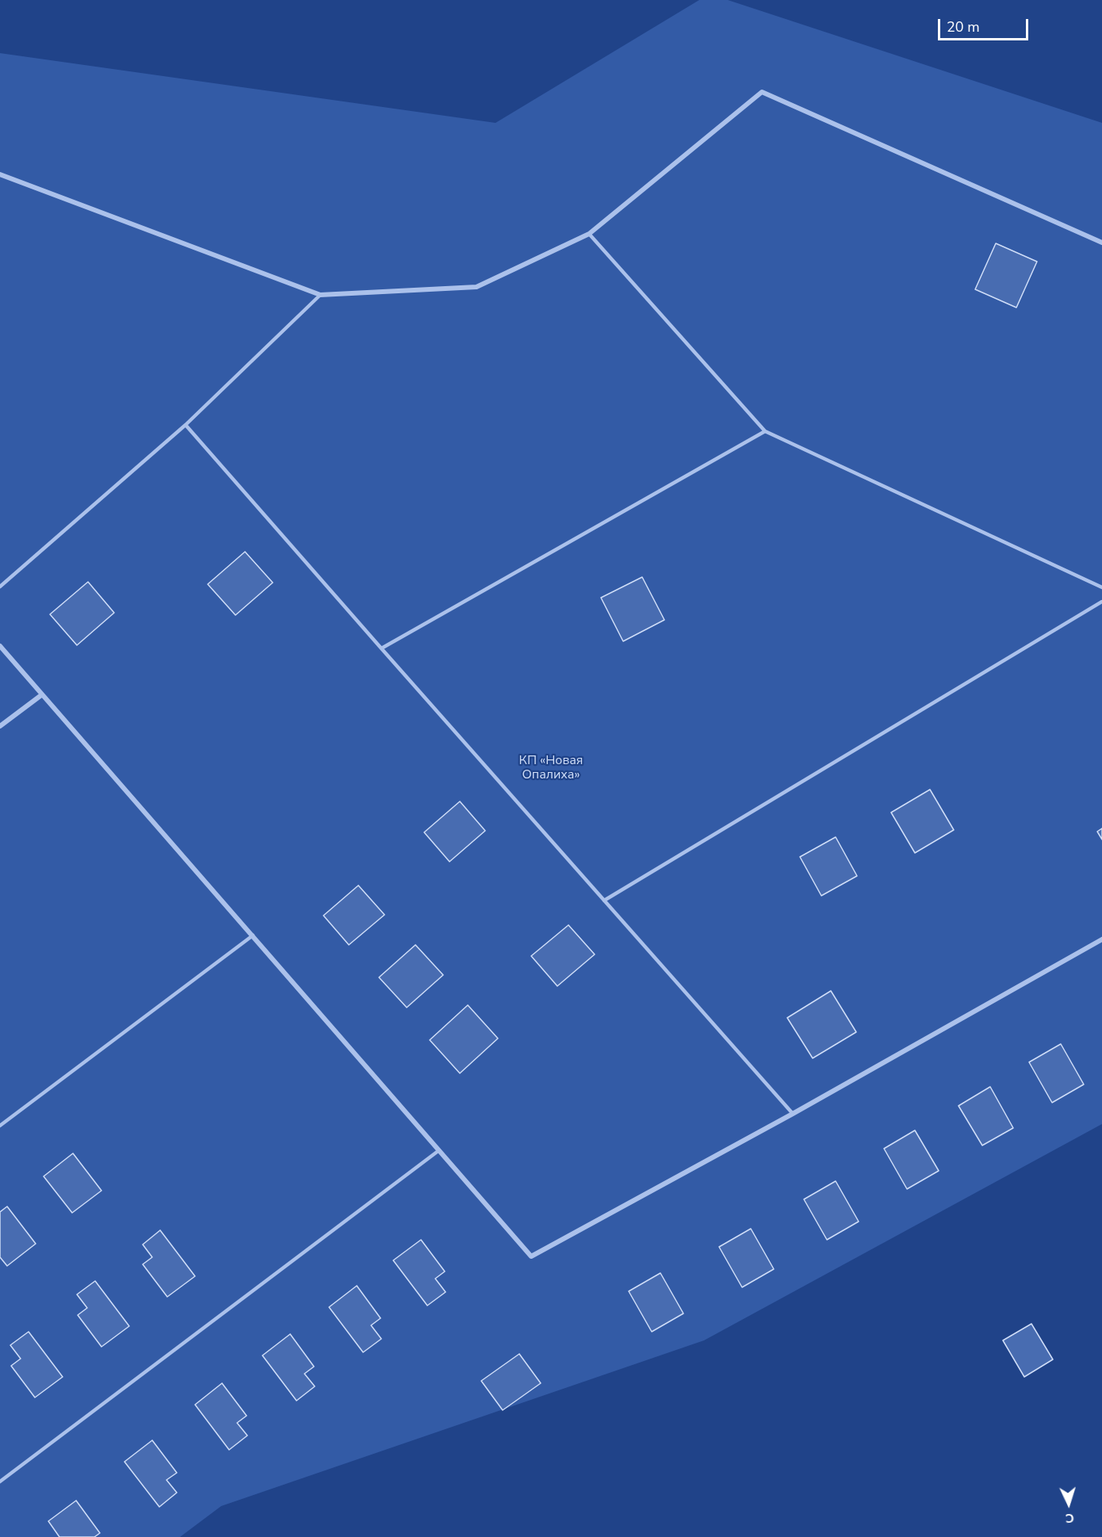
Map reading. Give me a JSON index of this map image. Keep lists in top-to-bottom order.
{
  "parks": ["КП «Новая Опалиха»"],
  "scale_bar": "20 m",
  "north": "bottom"
}
